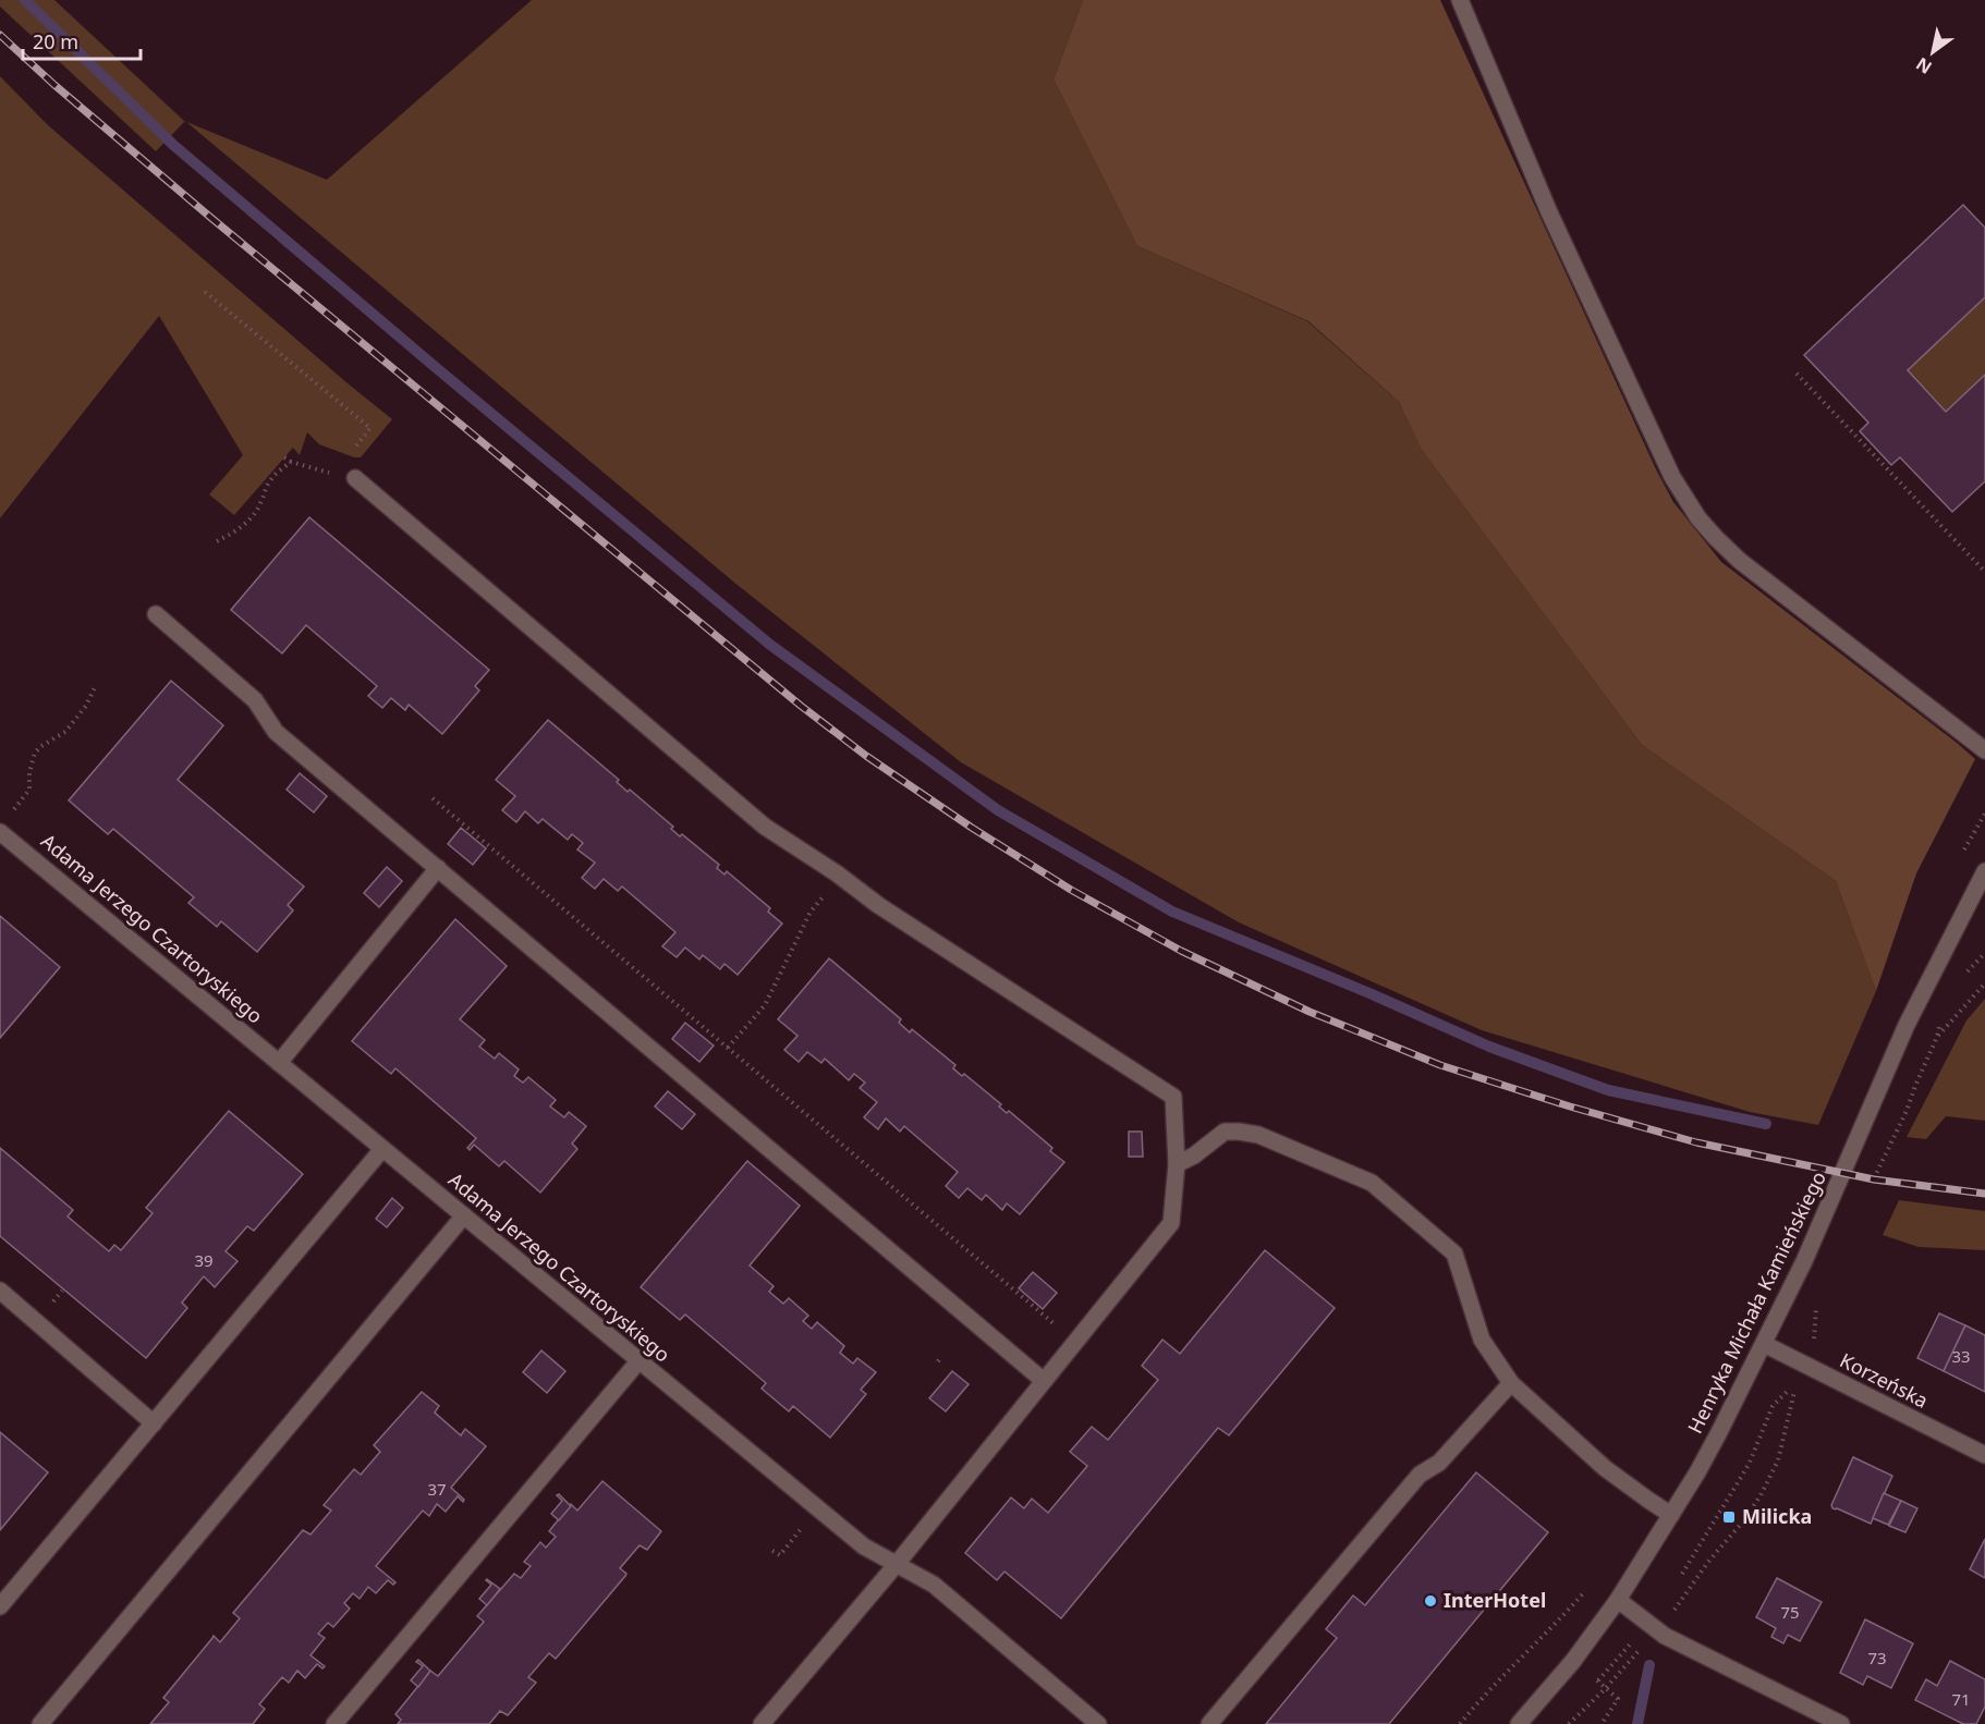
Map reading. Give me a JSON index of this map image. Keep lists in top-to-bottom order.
{
  "streets": {
    "street": ["Adama Jerzego Czartoryskiego", "Henryka Michała Kamieńskiego", "Korzeńska"]
  },
  "crossings": [
    ["Henryka Michała Kamieńskiego", "Korzeńska"]
  ],
  "places": {
    "transit": ["Milicka"],
    "other": ["InterHotel"]
  },
  "house_numbers": [
    "39",
    "33",
    "37",
    "75",
    "73",
    "71"
  ],
  "scale_bar": "20 m",
  "north": "bottom left"
}
